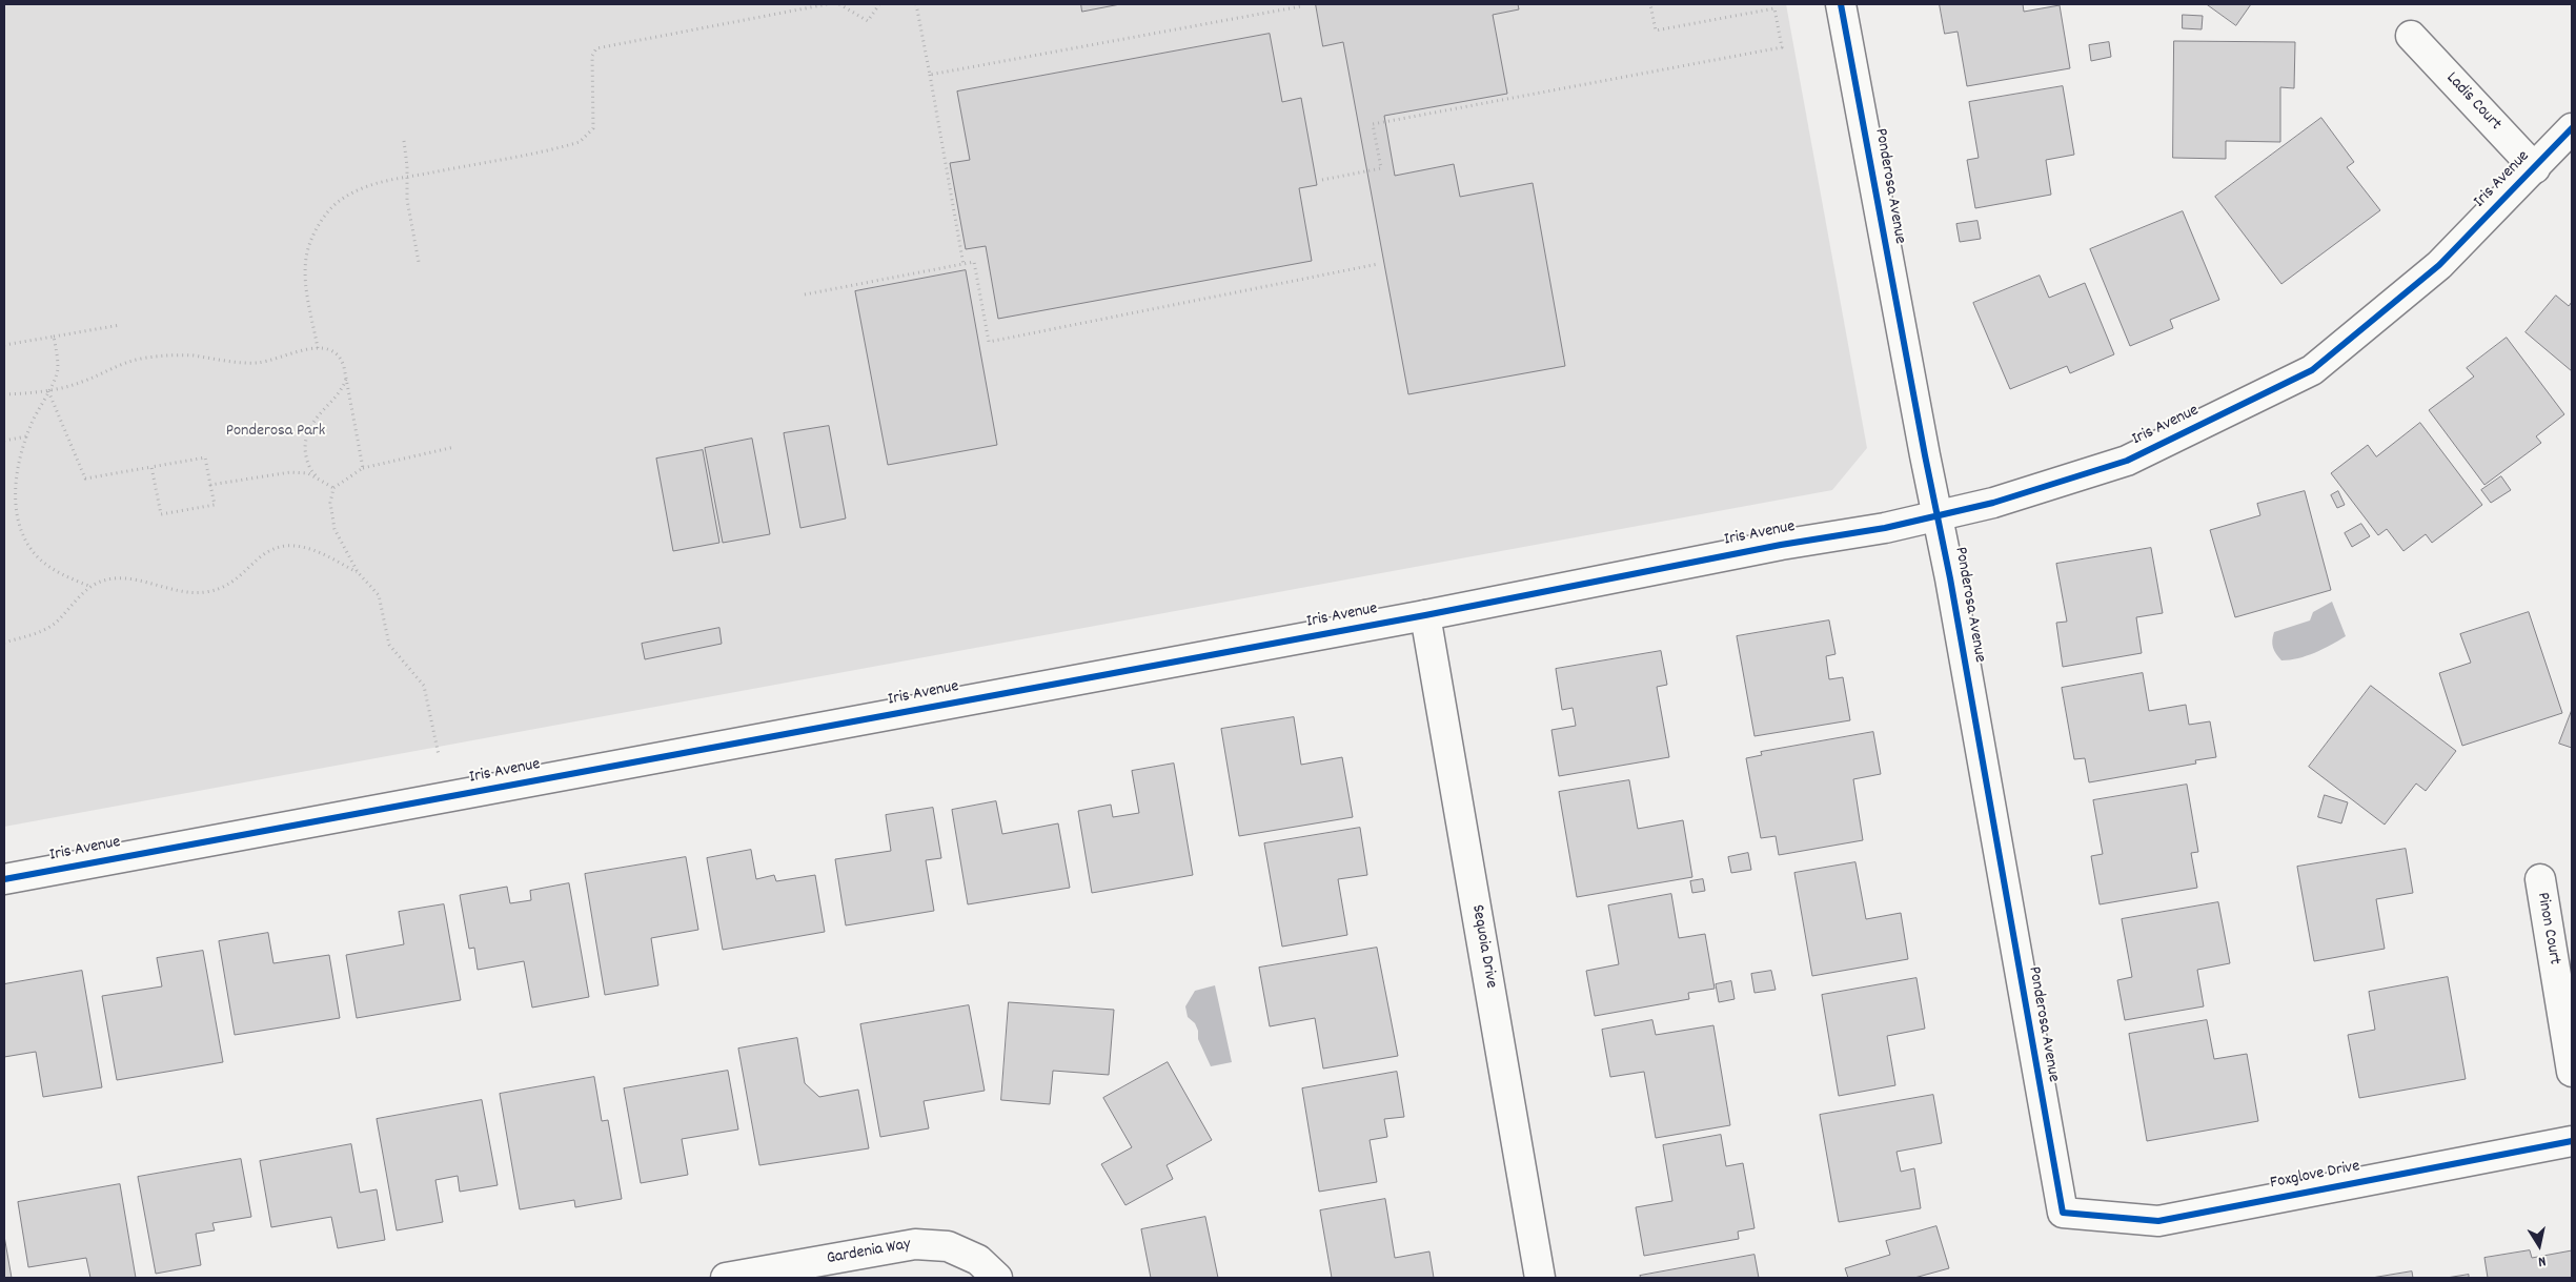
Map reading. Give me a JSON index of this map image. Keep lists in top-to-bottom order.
{
  "streets": {
    "street": [
      "Ladis Court",
      "Iris Avenue",
      "Ponderosa Avenue",
      "Pinon Court",
      "Sequoia Drive",
      "Foxglove Drive",
      "Gardenia Way"
    ]
  },
  "crossings": [
    ["Ladis Court", "Iris Avenue"],
    ["Iris Avenue", "Ponderosa Avenue"],
    ["Iris Avenue", "Sequoia Drive"],
    ["Ponderosa Avenue", "Foxglove Drive"]
  ],
  "parks": ["Ponderosa Park"],
  "north": "bottom"
}
